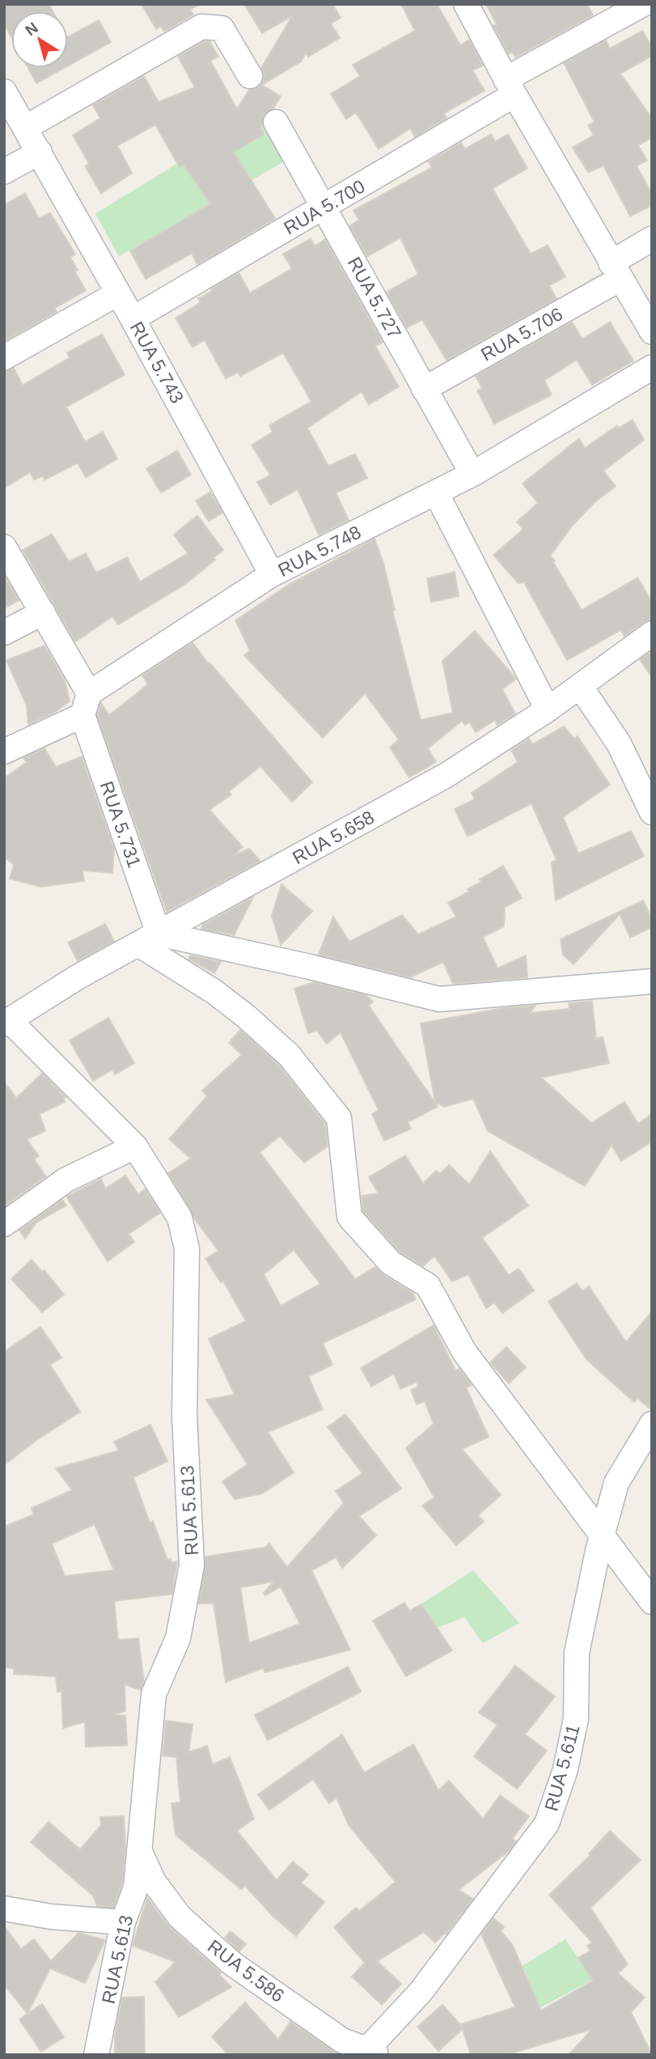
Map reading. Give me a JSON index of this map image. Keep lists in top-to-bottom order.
{
  "streets": {
    "street": [
      "RUA 5.700",
      "RUA 5.727",
      "RUA 5.706",
      "RUA 5.743",
      "RUA 5.748",
      "RUA 5.731",
      "RUA 5.658",
      "RUA 5.613",
      "RUA 5.611",
      "RUA 5.586"
    ]
  },
  "crossings": [
    ["RUA 5.700", "RUA 5.727"],
    ["RUA 5.700", "RUA 5.743"],
    ["RUA 5.727", "RUA 5.706"],
    ["RUA 5.727", "RUA 5.748"],
    ["RUA 5.743", "RUA 5.748"],
    ["RUA 5.748", "RUA 5.731"],
    ["RUA 5.731", "RUA 5.658"],
    ["RUA 5.658", "RUA 5.613"],
    ["RUA 5.613", "RUA 5.586"],
    ["RUA 5.611", "RUA 5.586"]
  ],
  "north": "top left"
}
